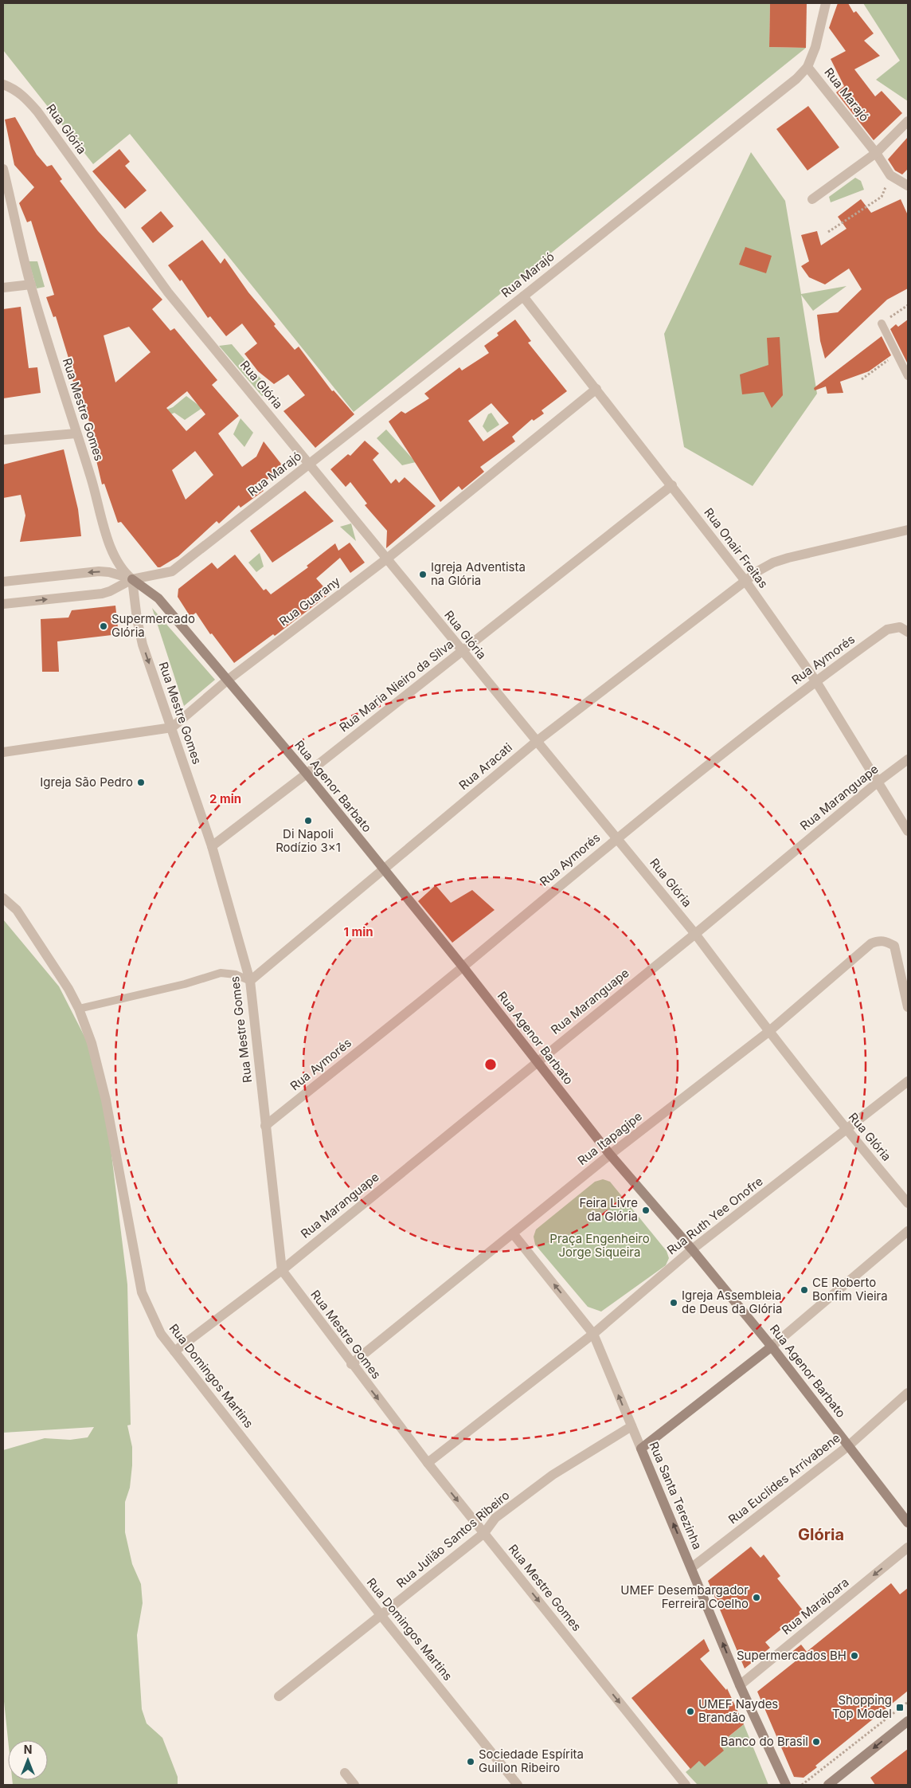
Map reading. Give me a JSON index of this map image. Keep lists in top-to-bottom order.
{
  "streets": {
    "street": [
      "Rua Marajó",
      "Rua Glória",
      "Rua Mestre Gomes",
      "Rua Onair Freitas",
      "Rua Guarany",
      "Rua Aymorés",
      "Rua Maria Nieiro da Silva",
      "Rua Aracati",
      "Rua Agenor Barbato",
      "Rua Maranguape",
      "Rua Itapagipe",
      "Rua Ruth Yee Onofre",
      "Rua Domingos Martins",
      "Rua Euclides Arrivabene",
      "Rua Santa Terezinha",
      "Rua Julião Santos Ribeiro",
      "Rua Marajoara"
    ]
  },
  "crossings": [
    ["Rua Marajó", "Rua Glória"],
    ["Rua Marajó", "Rua Mestre Gomes"],
    ["Rua Marajó", "Rua Onair Freitas"],
    ["Rua Marajó", "Rua Agenor Barbato"],
    ["Rua Glória", "Rua Guarany"],
    ["Rua Glória", "Rua Aymorés"],
    ["Rua Glória", "Rua Maria Nieiro da Silva"],
    ["Rua Glória", "Rua Aracati"],
    ["Rua Glória", "Rua Maranguape"],
    ["Rua Glória", "Rua Itapagipe"],
    ["Rua Glória", "Rua Ruth Yee Onofre"],
    ["Rua Mestre Gomes", "Rua Guarany"],
    ["Rua Mestre Gomes", "Rua Aymorés"],
    ["Rua Mestre Gomes", "Rua Maria Nieiro da Silva"],
    ["Rua Mestre Gomes", "Rua Aracati"],
    ["Rua Mestre Gomes", "Rua Agenor Barbato"],
    ["Rua Mestre Gomes", "Rua Maranguape"],
    ["Rua Mestre Gomes", "Rua Itapagipe"],
    ["Rua Mestre Gomes", "Rua Ruth Yee Onofre"],
    ["Rua Mestre Gomes", "Rua Julião Santos Ribeiro"],
    ["Rua Onair Freitas", "Rua Guarany"],
    ["Rua Onair Freitas", "Rua Aymorés"],
    ["Rua Onair Freitas", "Rua Maria Nieiro da Silva"],
    ["Rua Onair Freitas", "Rua Aracati"],
    ["Rua Onair Freitas", "Rua Maranguape"],
    ["Rua Guarany", "Rua Agenor Barbato"],
    ["Rua Aymorés", "Rua Agenor Barbato"],
    ["Rua Maria Nieiro da Silva", "Rua Agenor Barbato"],
    ["Rua Aracati", "Rua Agenor Barbato"],
    ["Rua Agenor Barbato", "Rua Maranguape"],
    ["Rua Agenor Barbato", "Rua Itapagipe"],
    ["Rua Agenor Barbato", "Rua Ruth Yee Onofre"],
    ["Rua Agenor Barbato", "Rua Euclides Arrivabene"],
    ["Rua Maranguape", "Rua Domingos Martins"],
    ["Rua Itapagipe", "Rua Santa Terezinha"],
    ["Rua Ruth Yee Onofre", "Rua Santa Terezinha"],
    ["Rua Domingos Martins", "Rua Julião Santos Ribeiro"],
    ["Rua Euclides Arrivabene", "Rua Santa Terezinha"],
    ["Rua Santa Terezinha", "Rua Julião Santos Ribeiro"],
    ["Rua Santa Terezinha", "Rua Marajoara"]
  ],
  "one_way": ["Rua Mestre Gomes", "Rua Santa Terezinha", "Rua Marajoara"],
  "districts": ["Glória"],
  "parks": ["Praça Engenheiro Jorge Siqueira"],
  "places": {
    "other": [
      "Igreja Adventista na Glória",
      "Supermercado Glória",
      "Igreja São Pedro",
      "Di Napoli Rodízio 3x1",
      "Feira Livre da Glória",
      "CE Roberto Bonfim Vieira",
      "Igreja Assembleia de Deus da Glória",
      "UMEF Desembargador Ferreira Coelho",
      "Supermercados BH",
      "UMEF Naydes Brandão",
      "Banco do Brasil",
      "Sociedade Espírita Guillon Ribeiro"
    ],
    "transit": ["Shopping Top Model"]
  },
  "north": "top",
  "rings": ["2 min", "1 min"]
}
